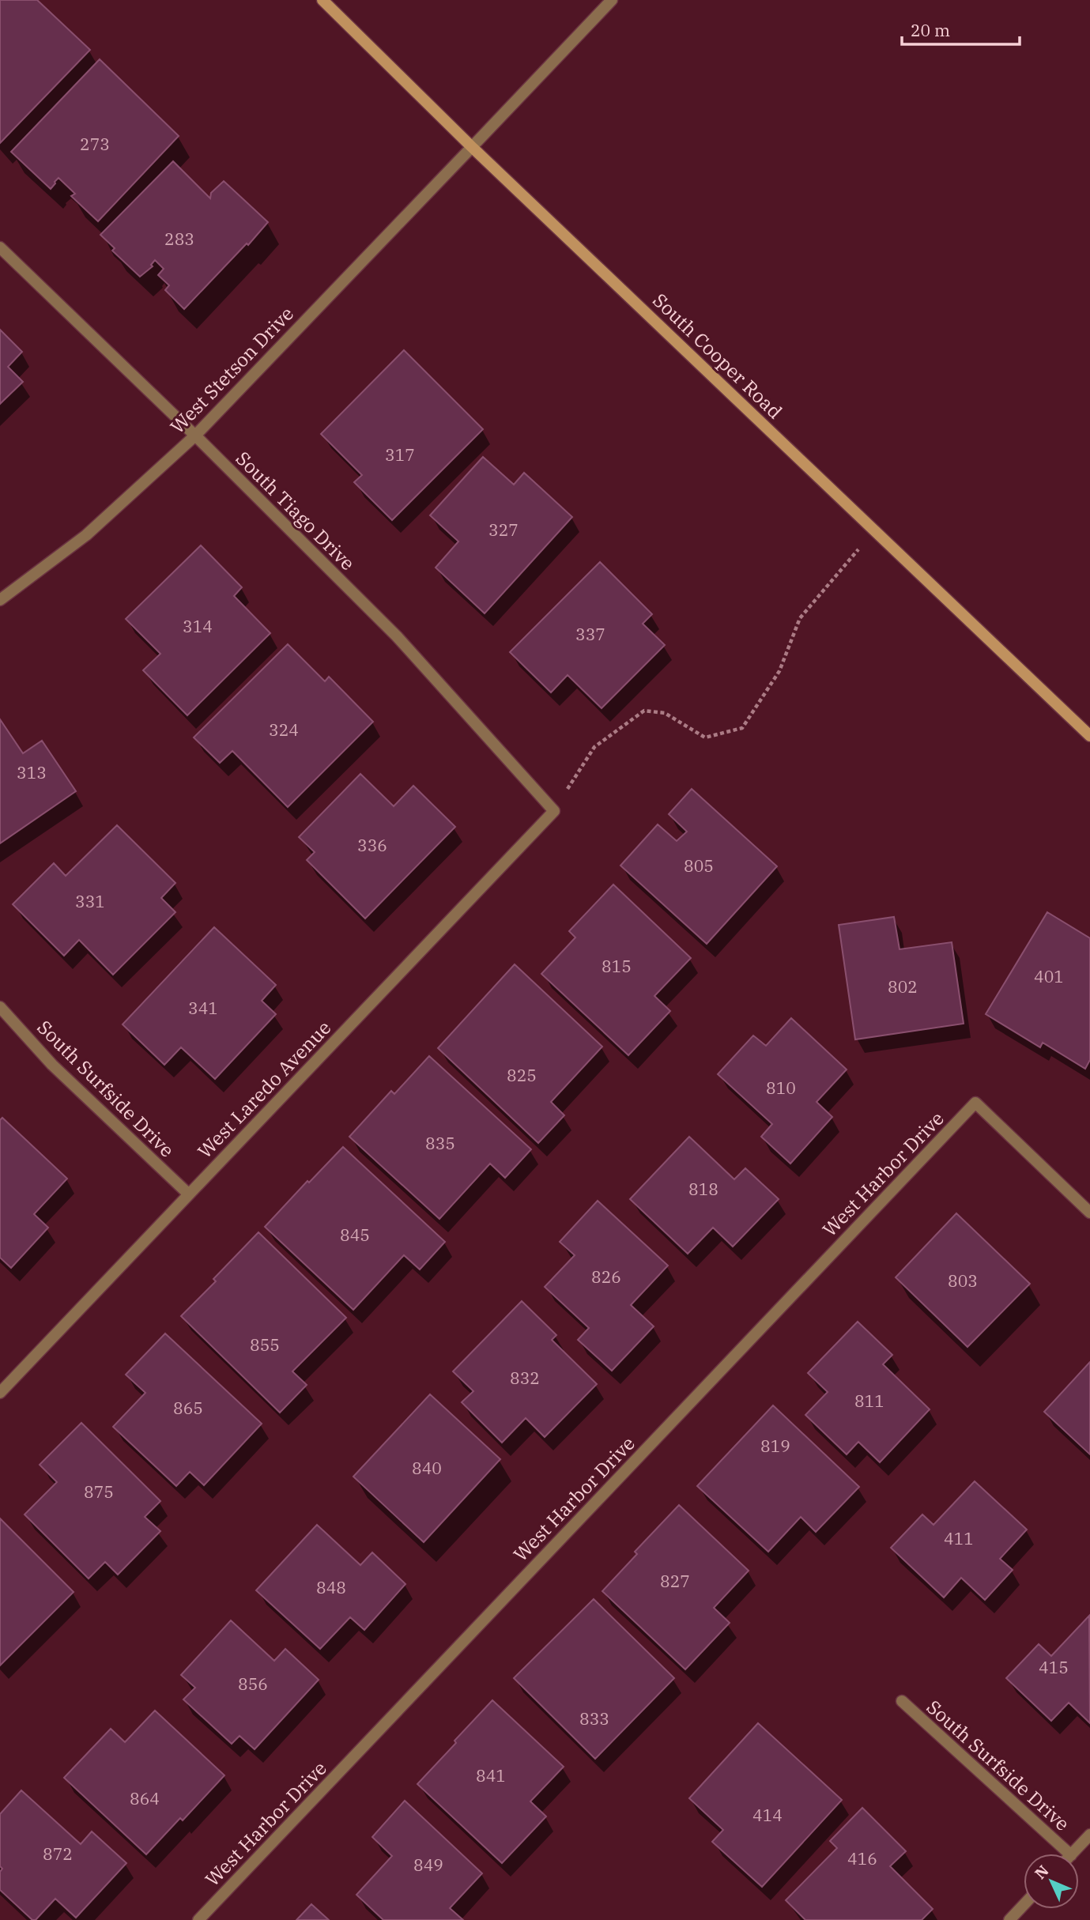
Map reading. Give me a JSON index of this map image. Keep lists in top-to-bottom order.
{
  "streets": {
    "main road": ["South Cooper Road"],
    "street": [
      "West Stetson Drive",
      "South Tiago Drive",
      "South Surfside Drive",
      "West Laredo Avenue",
      "West Harbor Drive"
    ]
  },
  "crossings": [
    ["South Cooper Road", "West Stetson Drive"],
    ["West Stetson Drive", "South Tiago Drive"],
    ["South Tiago Drive", "West Laredo Avenue"],
    ["South Surfside Drive", "West Laredo Avenue"]
  ],
  "house_numbers": [
    "273",
    "283",
    "317",
    "327",
    "314",
    "337",
    "324",
    "313",
    "336",
    "805",
    "331",
    "815",
    "401",
    "802",
    "341",
    "825",
    "810",
    "835",
    "818",
    "845",
    "826",
    "803",
    "855",
    "832",
    "811",
    "865",
    "819",
    "840",
    "875",
    "411",
    "827",
    "848",
    "415",
    "856",
    "833",
    "841",
    "864",
    "414",
    "872",
    "416",
    "849"
  ],
  "scale_bar": "20 m",
  "north": "top left"
}
